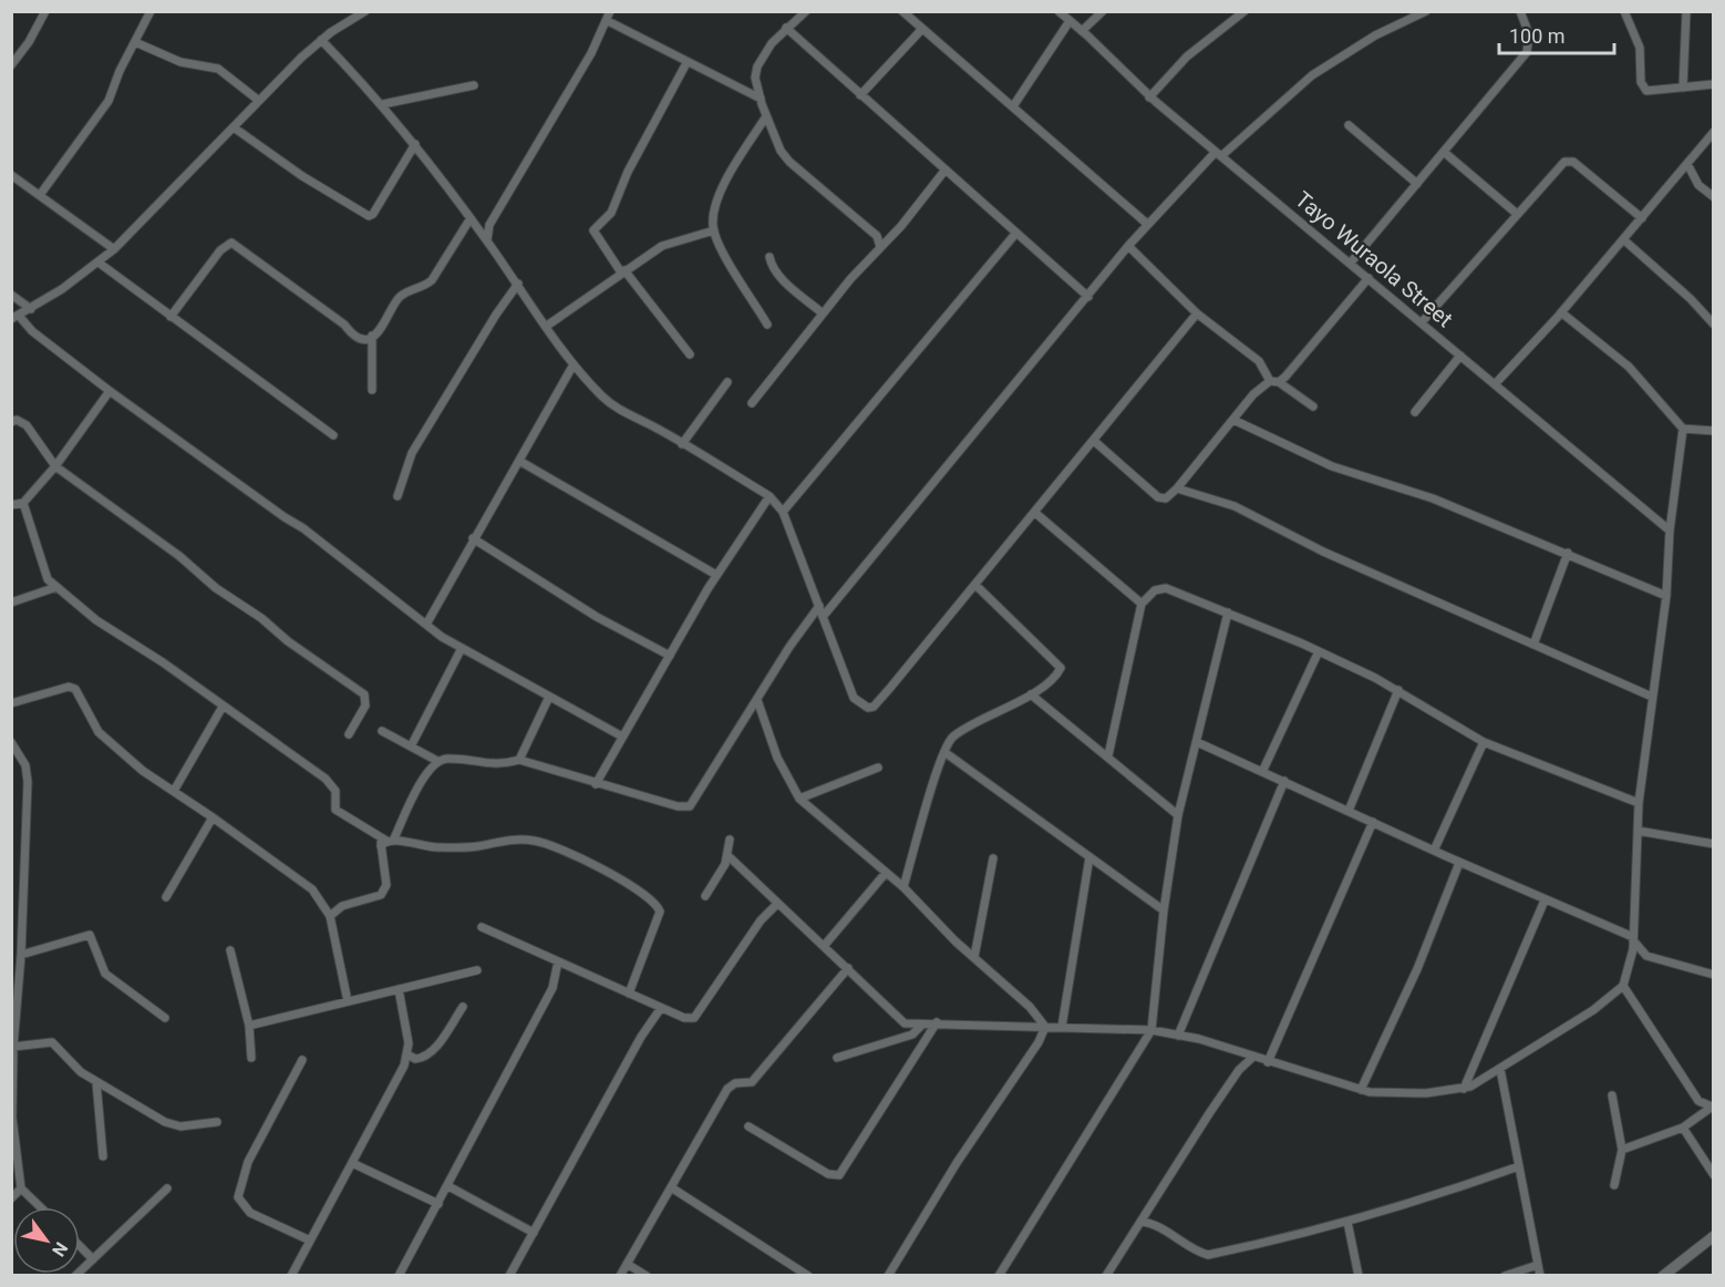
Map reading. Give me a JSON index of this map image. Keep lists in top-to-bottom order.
{
  "streets": {
    "street": ["Tayo Wuraola Street"]
  },
  "scale_bar": "100 m",
  "north": "bottom right"
}
